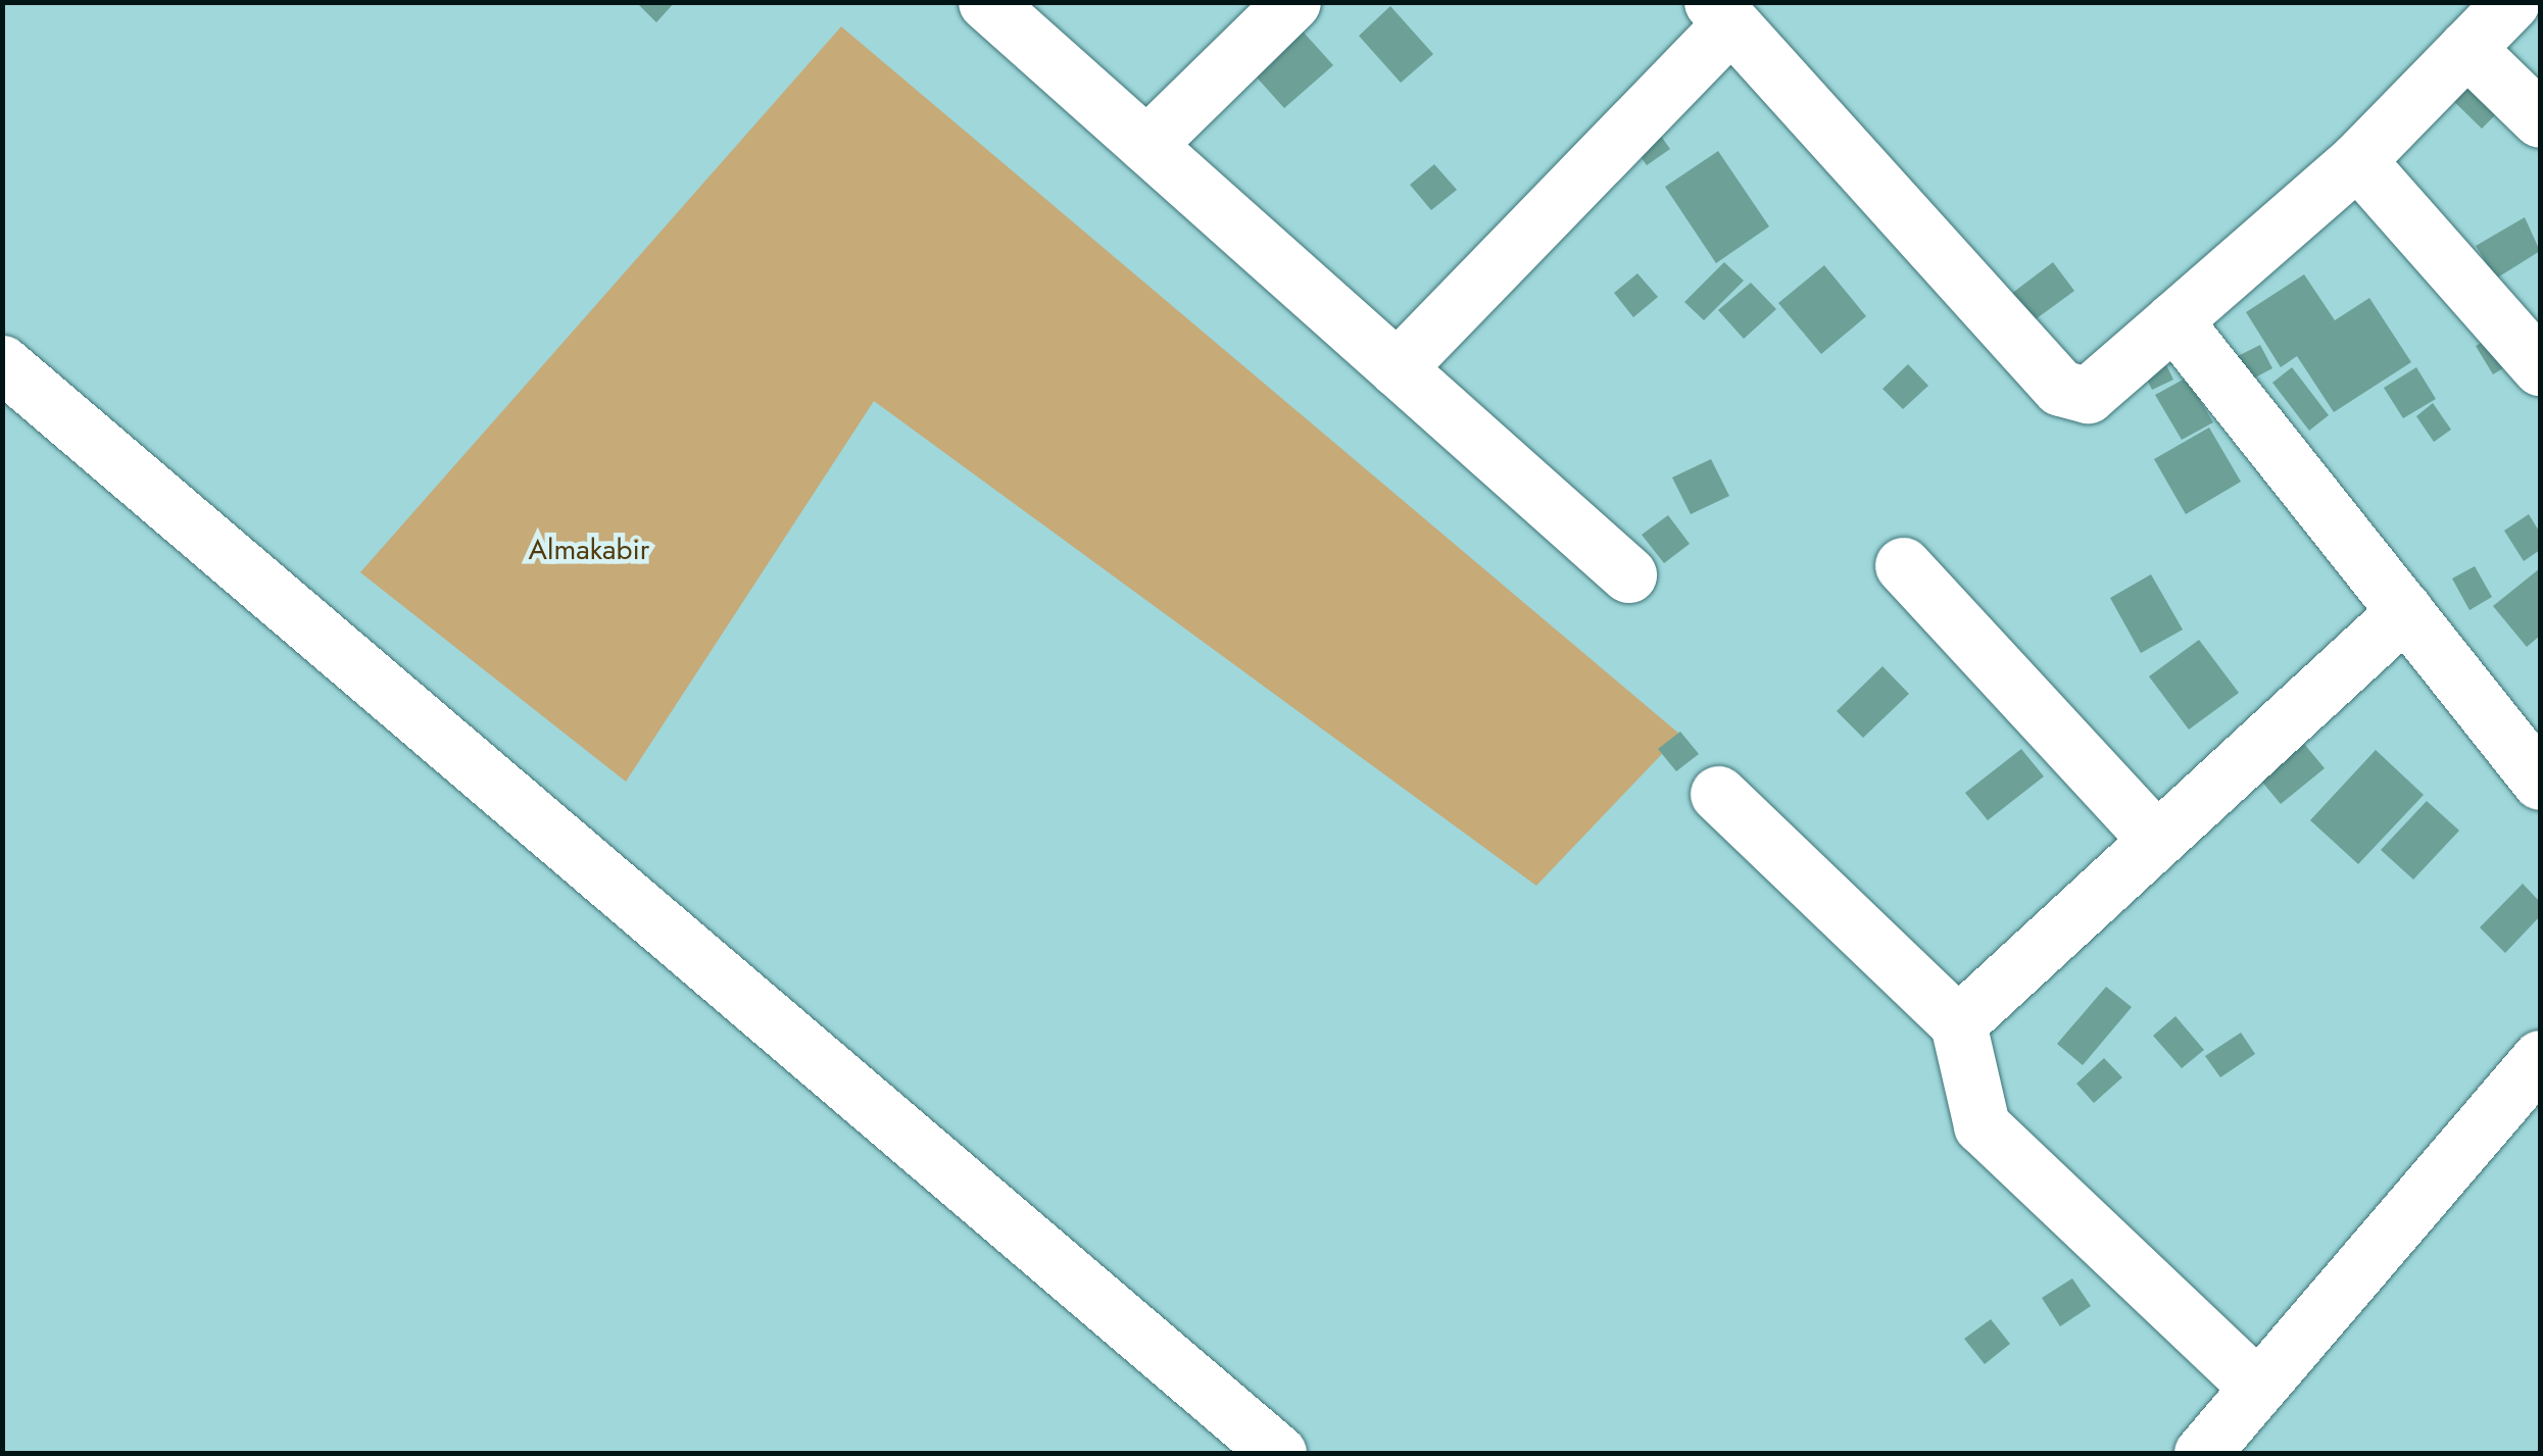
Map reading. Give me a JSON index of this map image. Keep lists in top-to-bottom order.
{
  "parks": ["Almakabir"]
}
